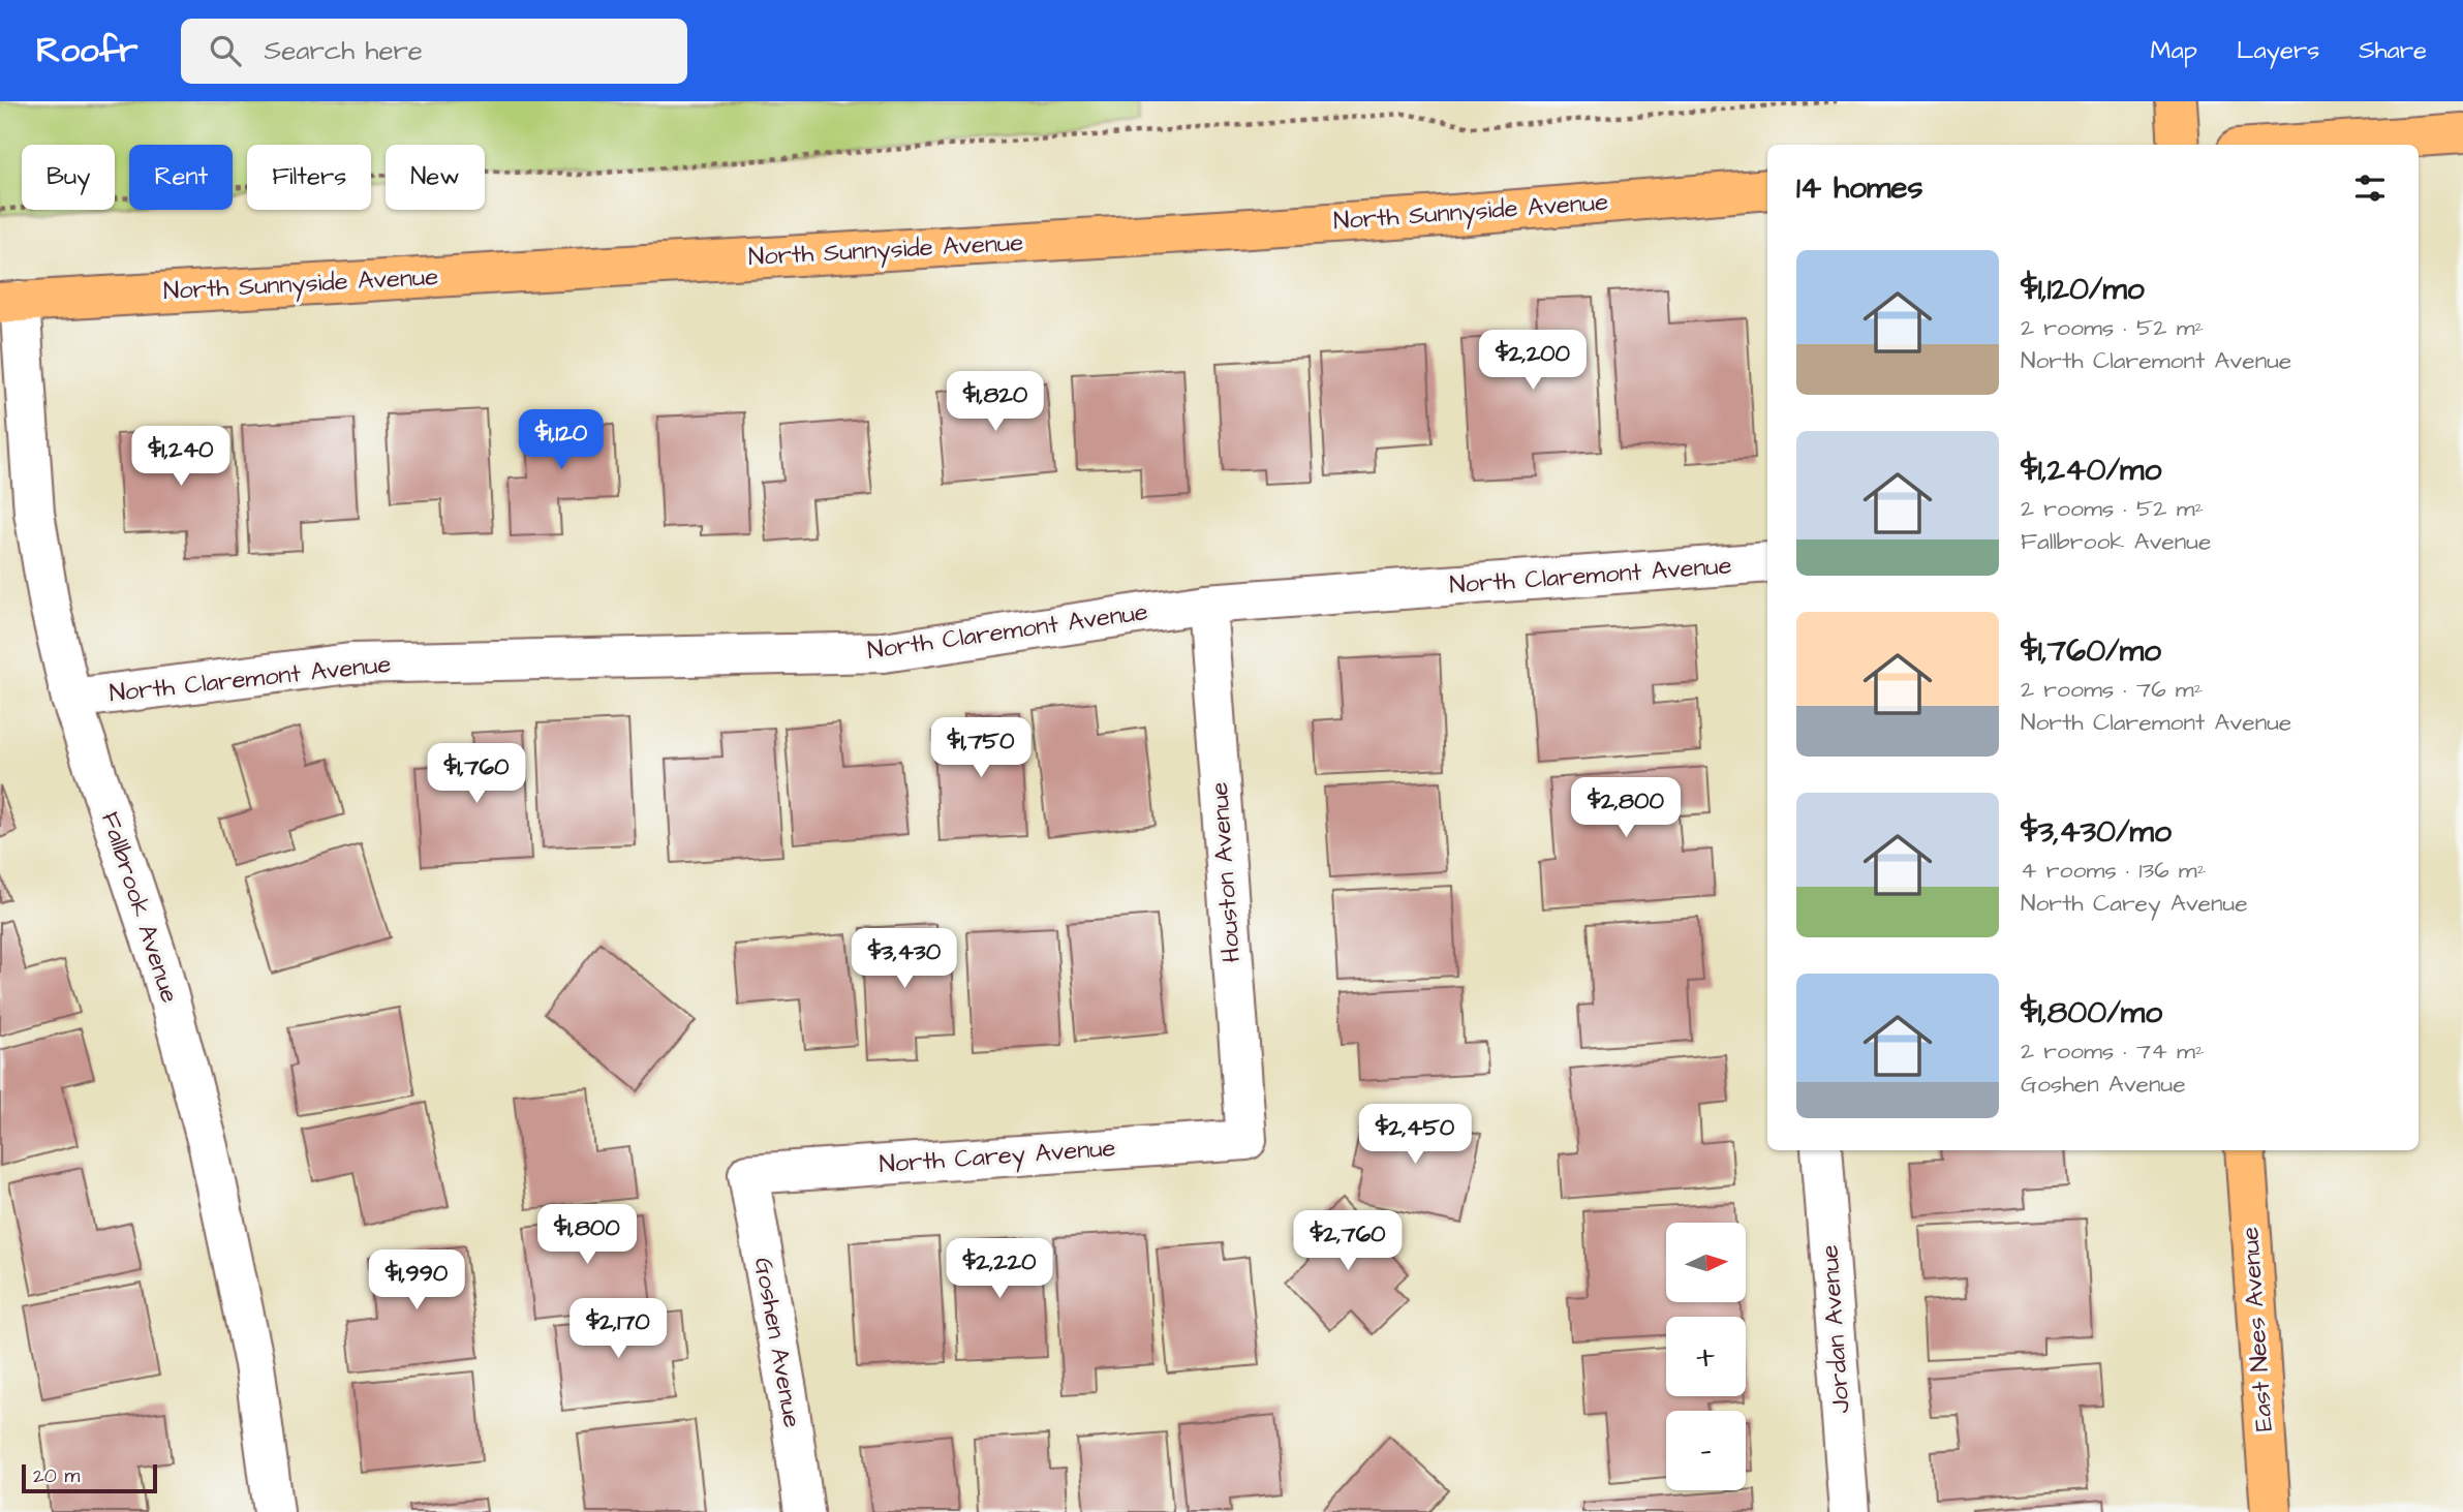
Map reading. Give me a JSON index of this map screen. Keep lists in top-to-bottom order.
{
  "streets": {
    "main road": ["North Sunnyside Avenue", "East Nees Avenue"],
    "street": [
      "North Claremont Avenue",
      "Houston Avenue",
      "Fallbrook Avenue",
      "North Carey Avenue",
      "Jordan Avenue",
      "Goshen Avenue"
    ]
  },
  "crossings": [
    ["North Sunnyside Avenue", "Fallbrook Avenue"],
    ["North Claremont Avenue", "Houston Avenue"],
    ["North Claremont Avenue", "Fallbrook Avenue"],
    ["Houston Avenue", "North Carey Avenue"],
    ["North Carey Avenue", "Goshen Avenue"]
  ],
  "scale_bar": "20 m",
  "north": "right",
  "page": {
    "header": "Roofr",
    "search": "Search here",
    "nav": ["Map", "Layers", "Share"],
    "chip": [
      "Buy",
      "Rent",
      "Filters",
      "New"
    ],
    "heading": "14 homes",
    "list": [
      {
        "name": "$1,120/mo",
        "note": "2 rooms · 52 m² · North Claremont Avenue"
      },
      {
        "name": "$1,240/mo",
        "note": "2 rooms · 52 m² · Fallbrook Avenue"
      },
      {
        "name": "$1,760/mo",
        "note": "2 rooms · 76 m² · North Claremont Avenue"
      },
      {
        "name": "$3,430/mo",
        "note": "4 rooms · 136 m² · North Carey Avenue"
      },
      {
        "name": "$1,800/mo",
        "note": "2 rooms · 74 m² · Goshen Avenue"
      }
    ],
    "price": [
      "$2,200",
      "$1,820",
      "$1,120",
      "$1,240",
      "$1,750",
      "$1,760",
      "$2,800",
      "$3,430",
      "$2,450",
      "$1,800",
      "$2,760",
      "$2,220",
      "$1,990",
      "$2,170"
    ],
    "map_buttons": ["+", "−"],
    "scale": "20 m"
  }
}
